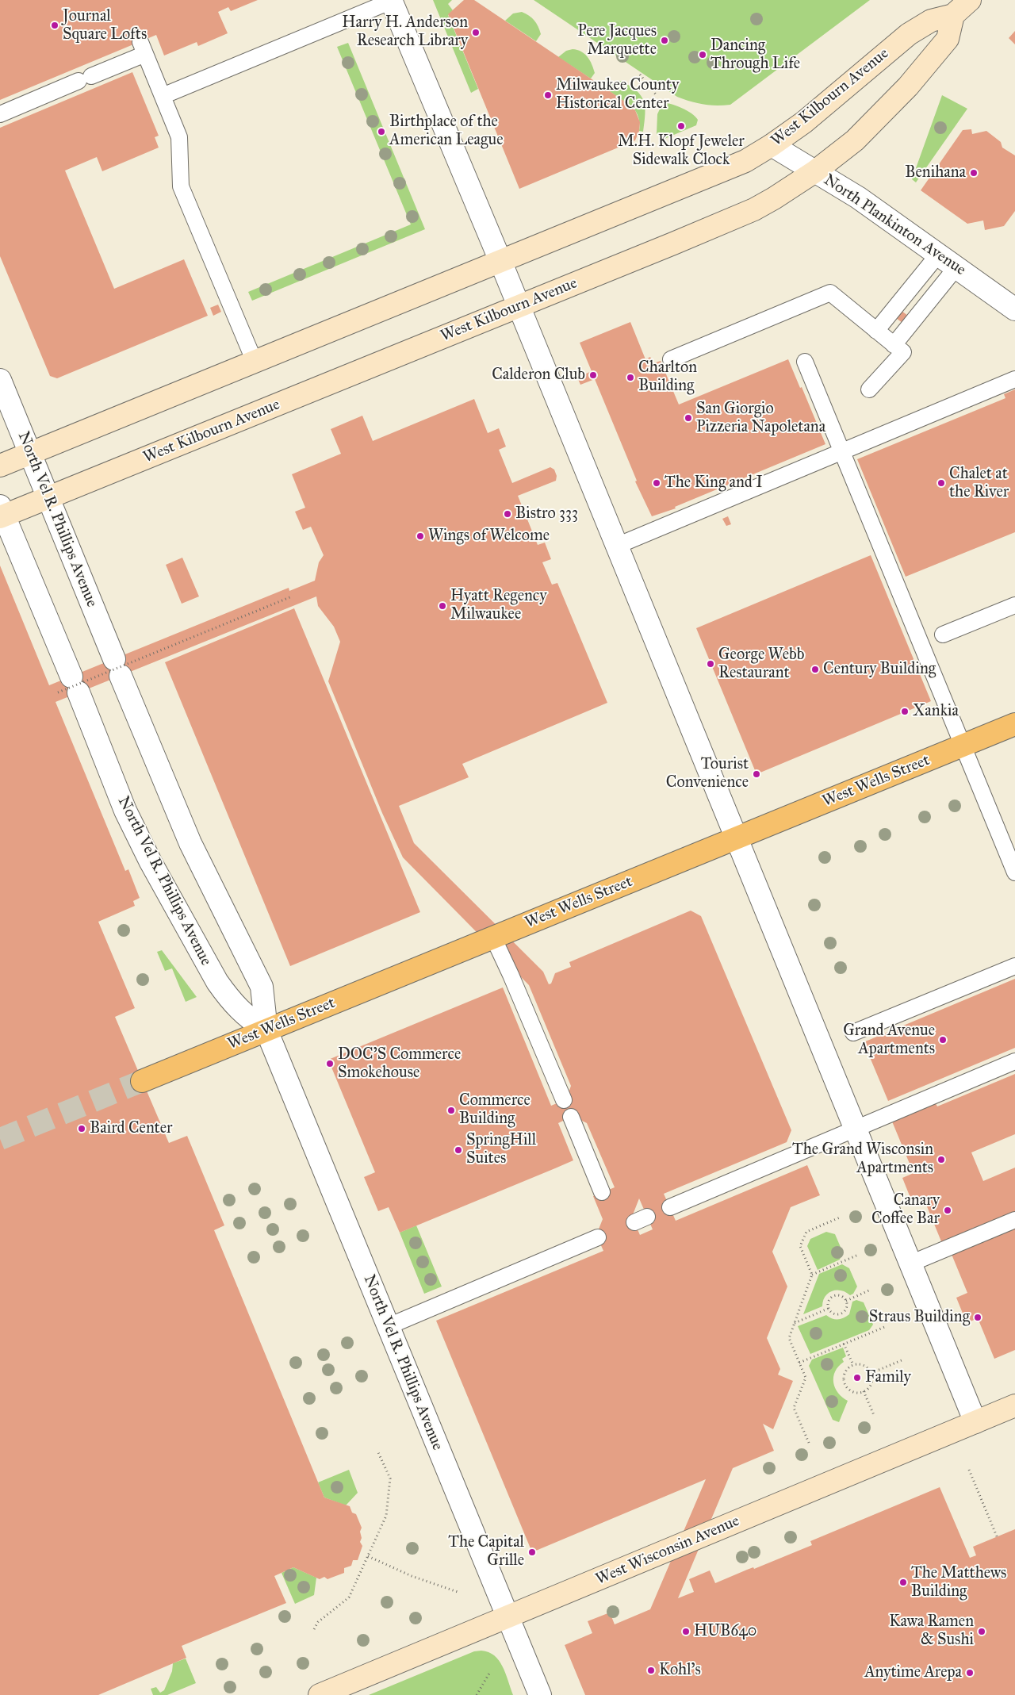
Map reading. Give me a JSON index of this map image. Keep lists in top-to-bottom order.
{
  "streets": {
    "main road": ["West Kilbourn Avenue", "West Wells Street", "West Wisconsin Avenue"],
    "street": ["North Plankinton Avenue", "North Vel R. Phillips Avenue"]
  },
  "crossings": [
    ["West Kilbourn Avenue", "North Plankinton Avenue"],
    ["West Kilbourn Avenue", "North Vel R. Phillips Avenue"],
    ["North Vel R. Phillips Avenue", "West Wells Street"],
    ["North Vel R. Phillips Avenue", "West Wisconsin Avenue"]
  ],
  "places": [
    "Journal Square Lofts",
    "Harry H. Anderson Research Library",
    "Pere Jacques Marquette",
    "Dancing Through Life",
    "Milwaukee County Historical Center",
    "M.H. Klopf Jeweler Sidewalk Clock",
    "Birthplace of the American League",
    "Benihana",
    "Calderon Club",
    "Charlton Building",
    "San Giorgio Pizzeria Napoletana",
    "The King and I",
    "Chalet at the River",
    "Bistro 333",
    "Wings of Welcome",
    "Hyatt Regency Milwaukee",
    "George Webb Restaurant",
    "Century Building",
    "Xankia",
    "Tourist Convenience",
    "Grand Avenue Apartments",
    "DOC’S Commerce Smokehouse",
    "Commerce Building",
    "Baird Center",
    "SpringHill Suites",
    "The Grand Wisconsin Apartments",
    "Canary Coffee Bar",
    "Straus Building",
    "Family",
    "The Capital Grille",
    "The Matthews Building",
    "HUB640",
    "Kawa Ramen & Sushi",
    "Kohl's",
    "Anytime Arepa"
  ]
}
